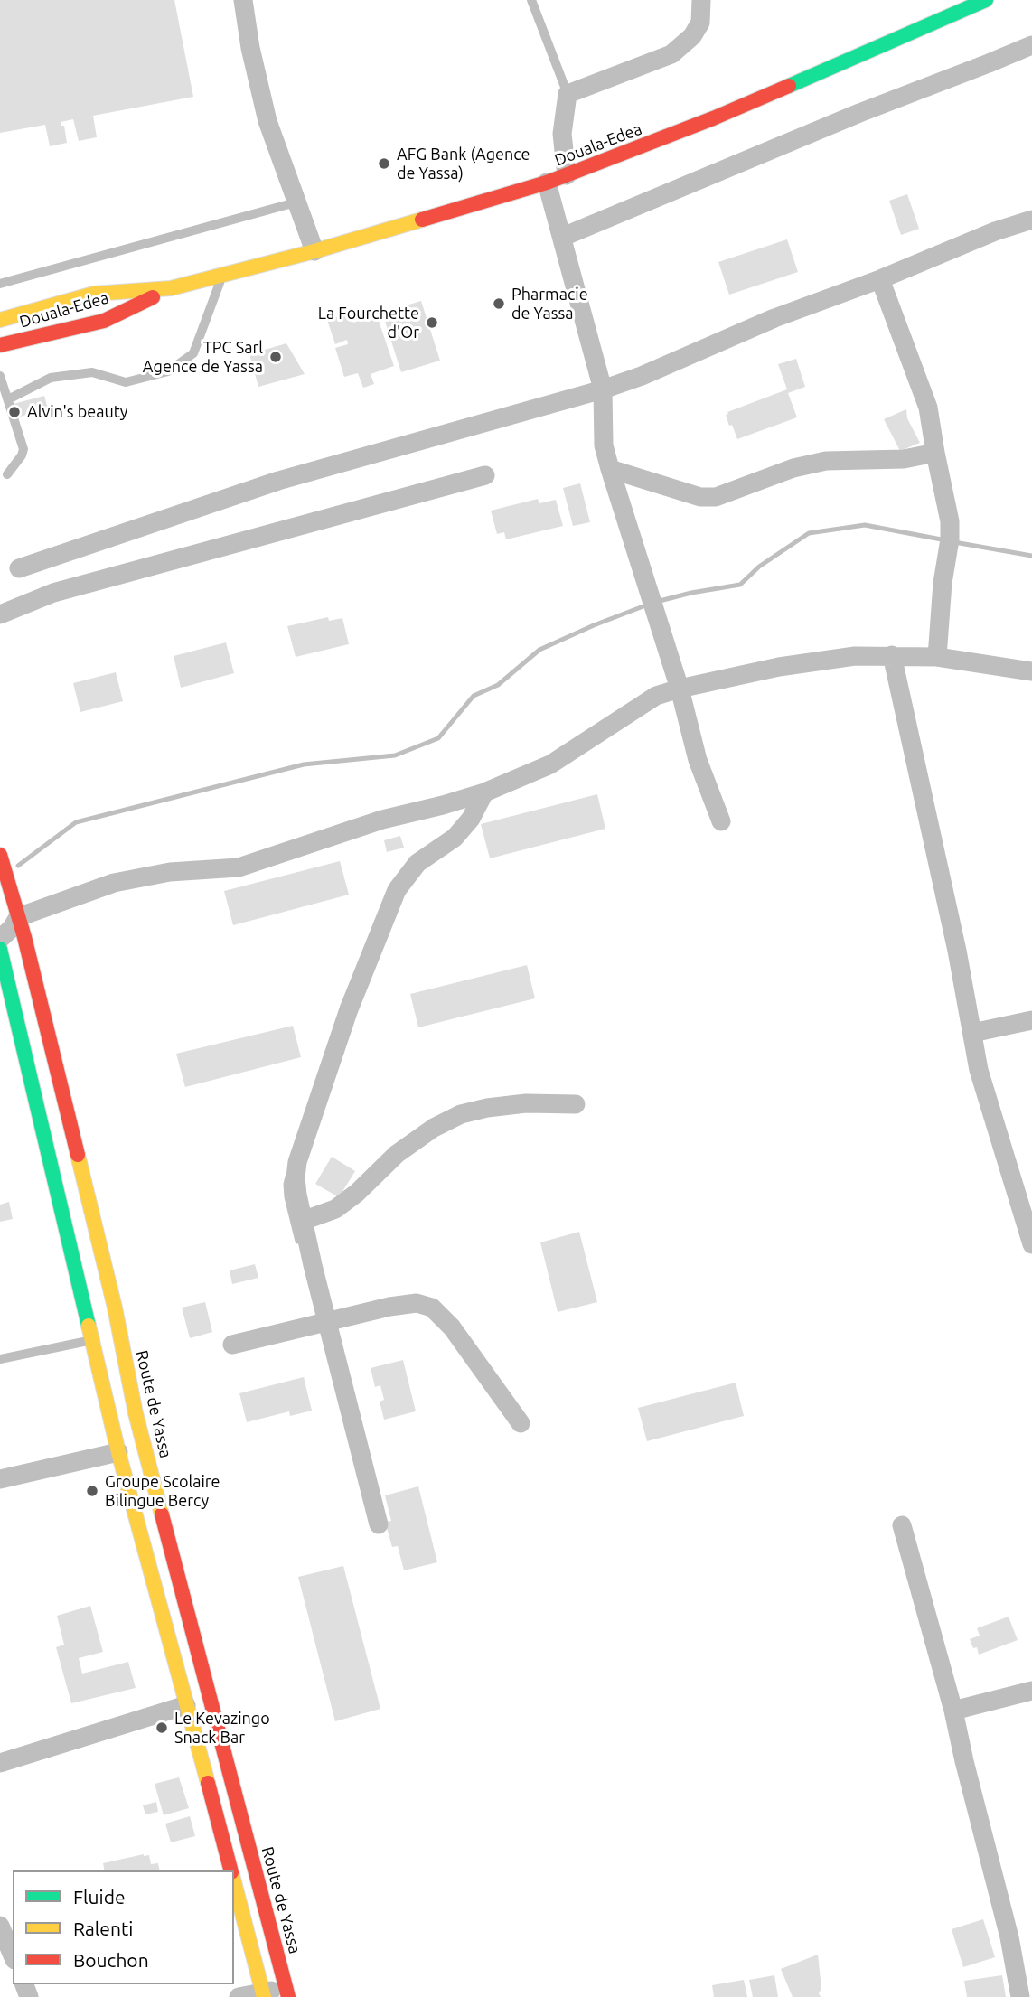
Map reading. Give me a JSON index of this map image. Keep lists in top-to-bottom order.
{
  "streets": {
    "main road": ["Douala-Edea", "Route de Yassa"]
  },
  "places": [
    "AFG Bank (Agence de Yassa)",
    "Pharmacie de Yassa",
    "La Fourchette d'Or",
    "TPC Sarl Agence de Yassa",
    "Alvin's beauty",
    "Groupe Scolaire Bilingue Bercy",
    "Le Kevazingo Snack Bar"
  ],
  "legend": ["Fluide", "Ralenti", "Bouchon"]
}
